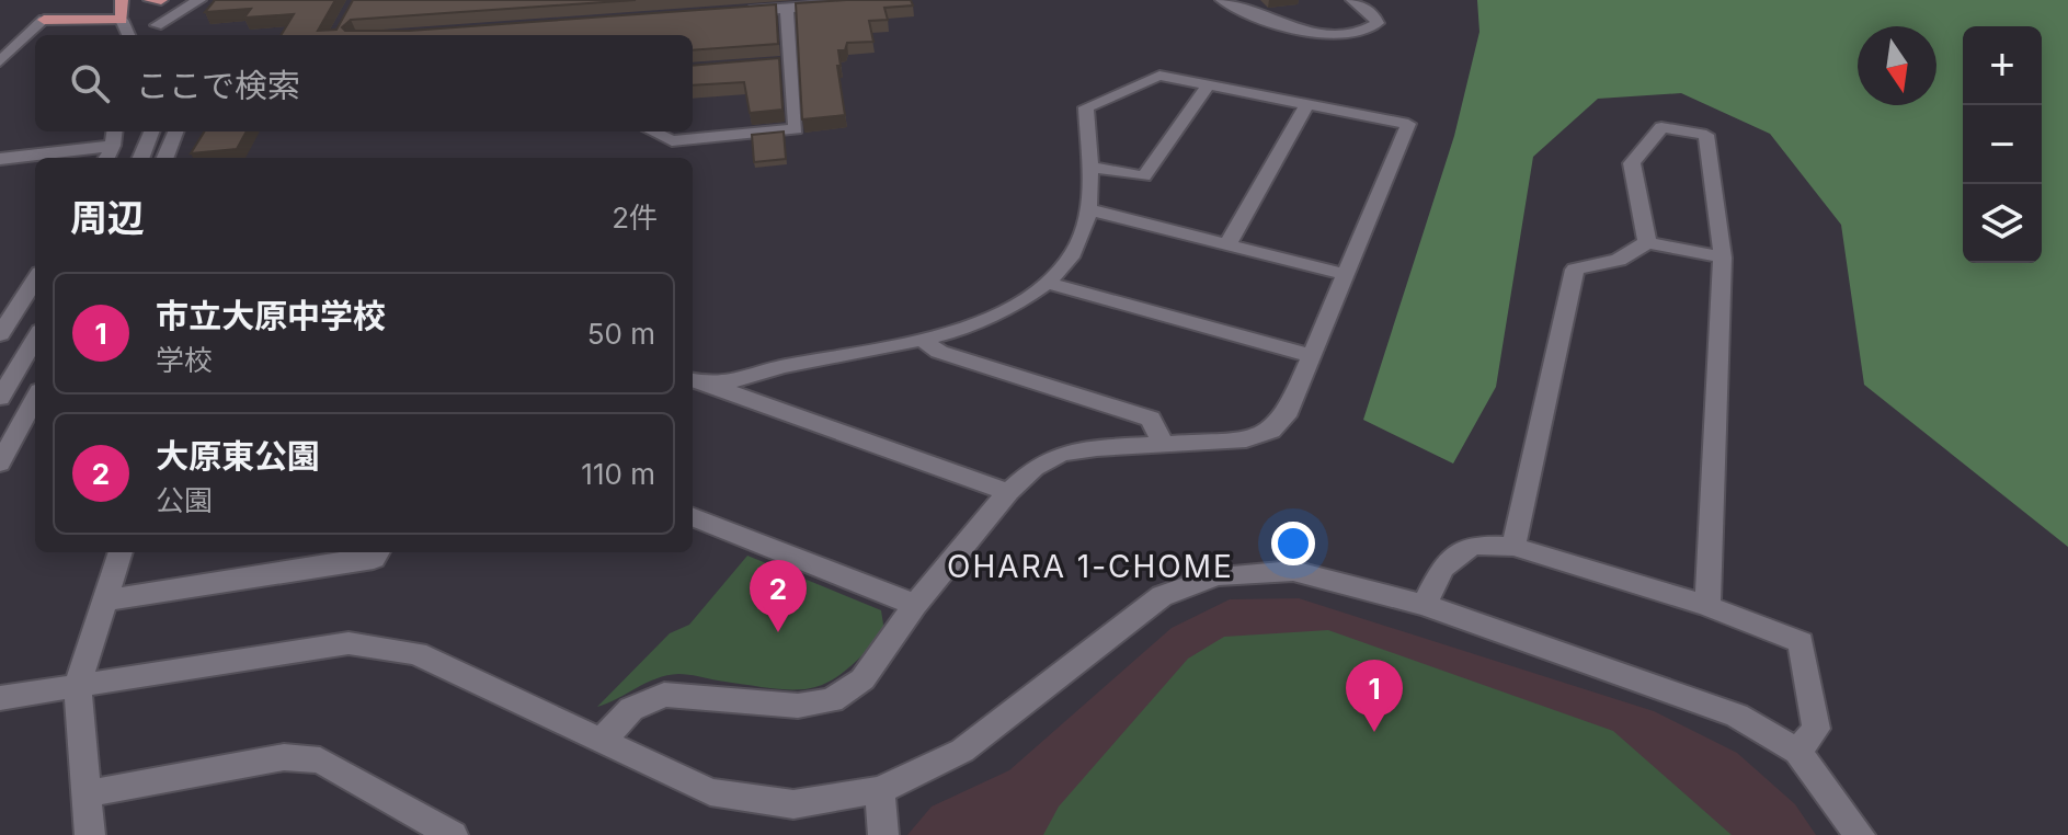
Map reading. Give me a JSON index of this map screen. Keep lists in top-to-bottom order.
{
  "districts": ["OHARA 1-CHOME"],
  "north": "bottom",
  "page": {
    "map_buttons": ["+", "−"],
    "search": "ここで検索",
    "heading": ["周辺", "2件"],
    "list": [
      {
        "mark": "1",
        "name": "市立大原中学校",
        "note": "学校",
        "value": "50 m"
      },
      {
        "mark": "2",
        "name": "大原東公園",
        "note": "公園",
        "value": "110 m"
      }
    ],
    "pins": ["2", "1"]
  }
}
